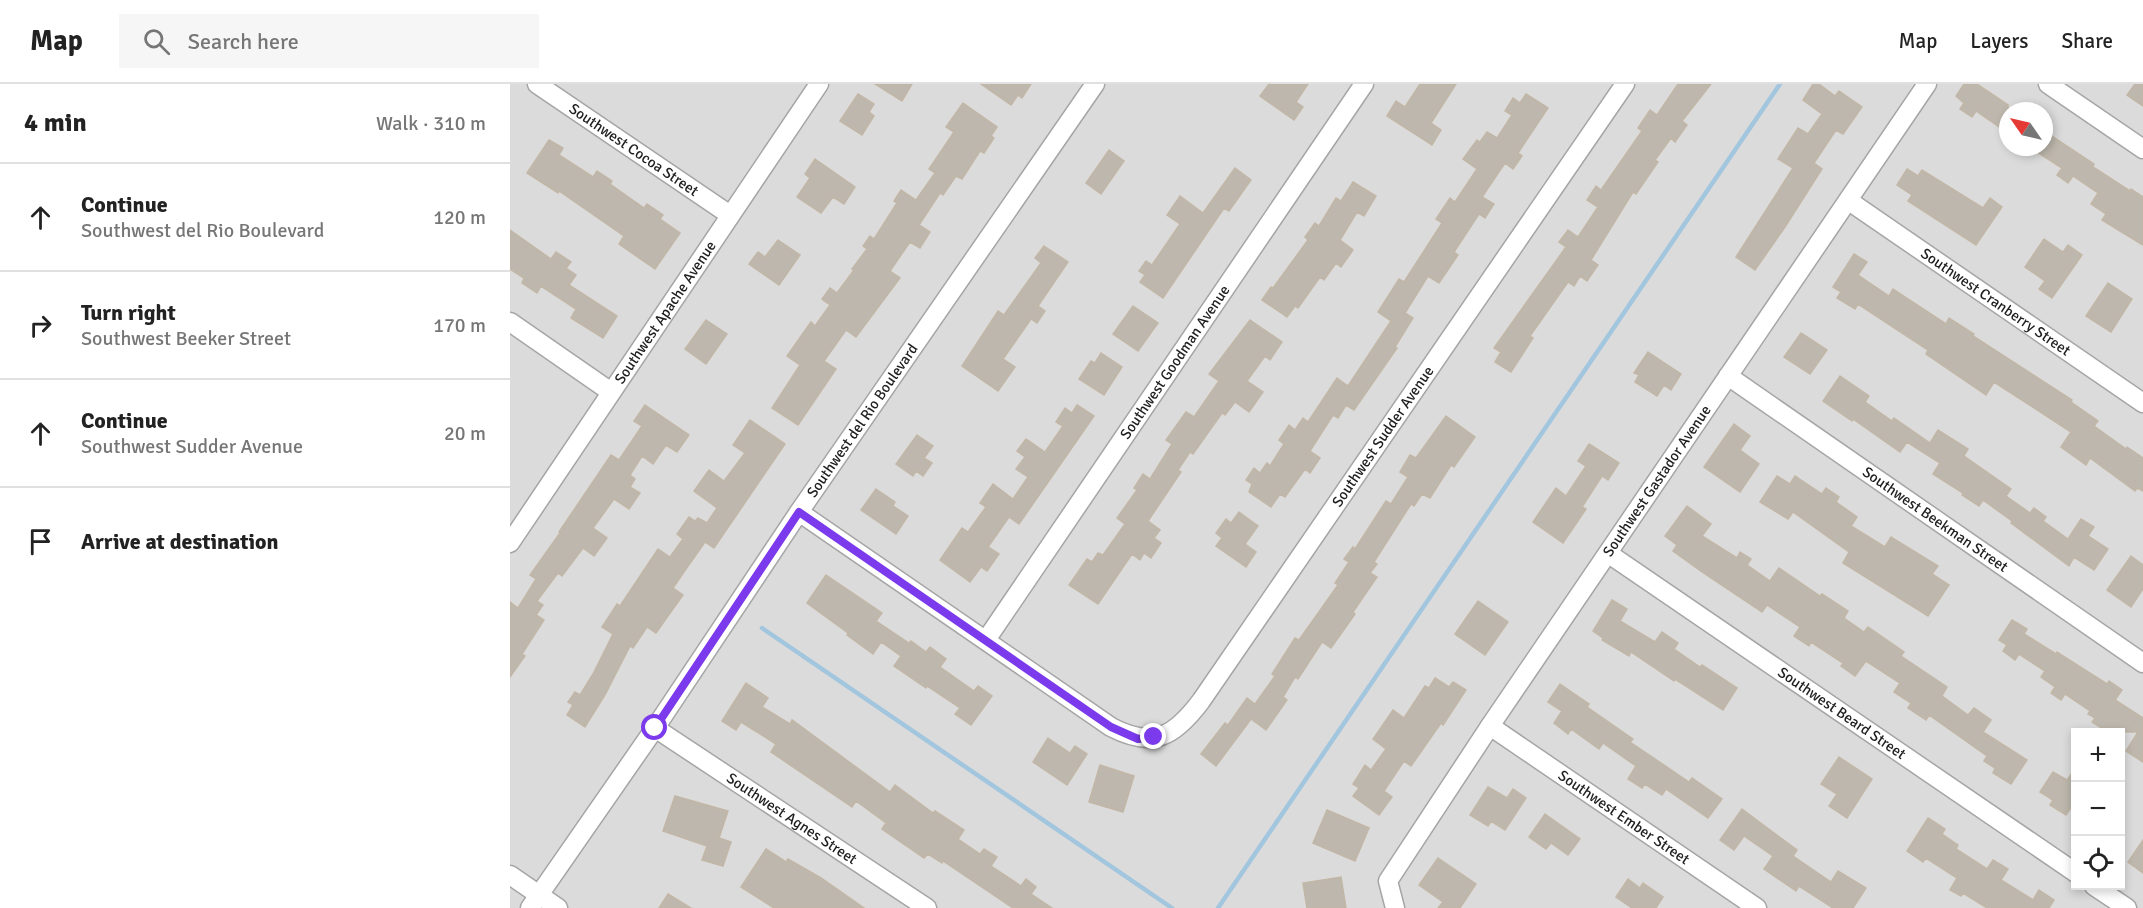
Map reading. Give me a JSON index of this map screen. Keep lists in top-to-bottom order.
{
  "streets": {
    "street": [
      "Southwest Cocoa Street",
      "Southwest Cranberry Street",
      "Southwest Apache Avenue",
      "Southwest Goodman Avenue",
      "Southwest del Rio Boulevard",
      "Southwest Sudder Avenue",
      "Southwest Gastador Avenue",
      "Southwest Beekman Street",
      "Southwest Beard Street",
      "Southwest Ember Street",
      "Southwest Agnes Street"
    ]
  },
  "crossings": [
    ["Southwest Cocoa Street", "Southwest Apache Avenue"],
    ["Southwest Cranberry Street", "Southwest Gastador Avenue"],
    ["Southwest Goodman Avenue", "Southwest Sudder Avenue"],
    ["Southwest del Rio Boulevard", "Southwest Sudder Avenue"],
    ["Southwest del Rio Boulevard", "Southwest Agnes Street"],
    ["Southwest Gastador Avenue", "Southwest Beekman Street"],
    ["Southwest Gastador Avenue", "Southwest Beard Street"],
    ["Southwest Gastador Avenue", "Southwest Ember Street"]
  ],
  "north": "top left",
  "page": {
    "header": "Map",
    "search": "Search here",
    "nav": ["Map", "Layers", "Share"],
    "heading": ["4 min", "Walk · 310 m"],
    "list": [
      ["Continue", "Southwest del Rio Boulevard", "120 m"],
      ["Turn right", "Southwest Beeker Street", "170 m"],
      ["Continue", "Southwest Sudder Avenue", "20 m"],
      "Arrive at destination"
    ],
    "map_buttons": ["+", "−"]
  }
}
